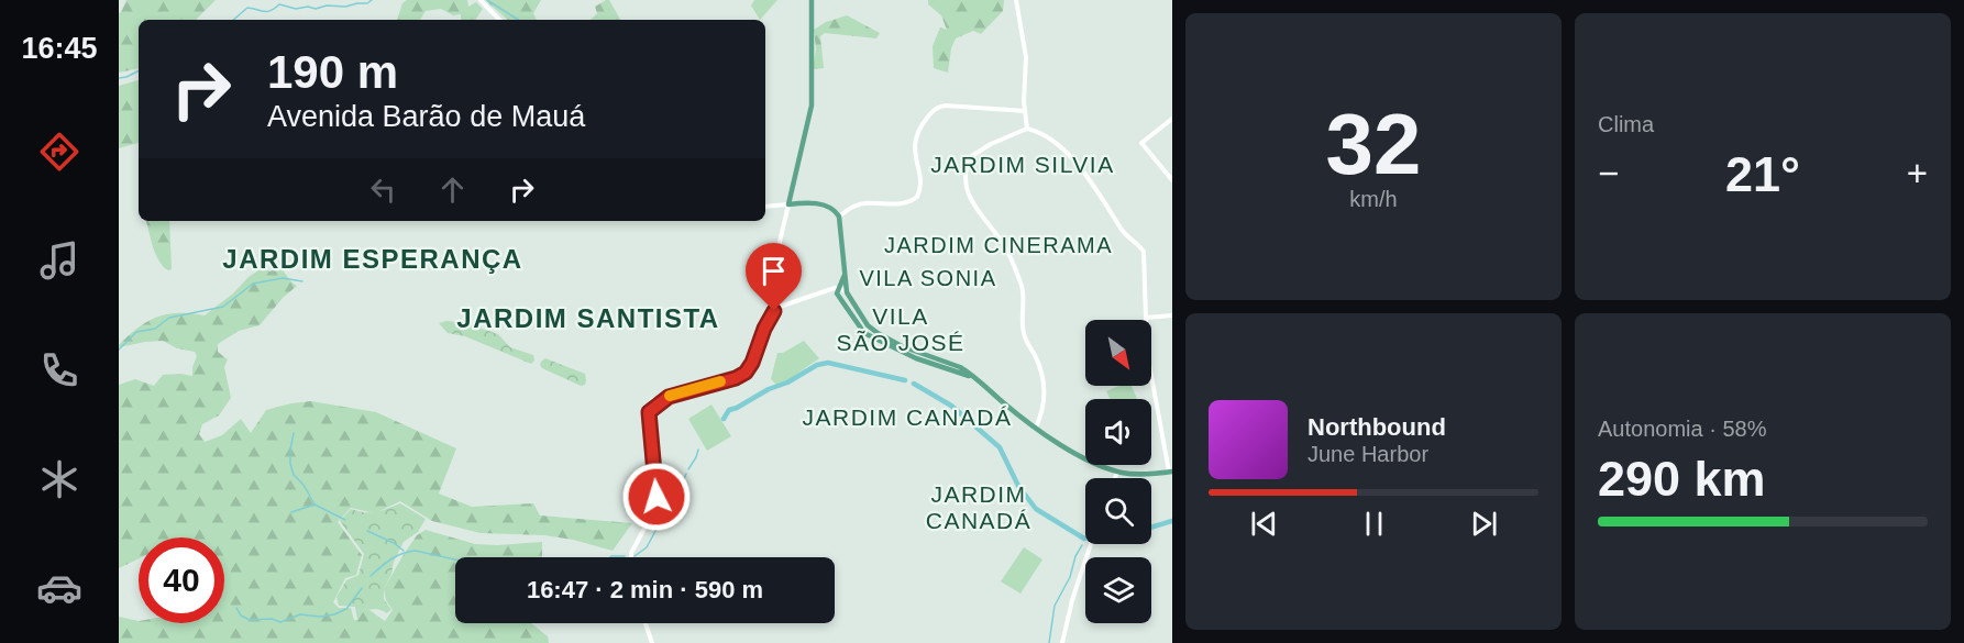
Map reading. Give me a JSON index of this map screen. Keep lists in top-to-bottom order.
{
  "districts": [
    "JARDIM SILVIA",
    "JARDIM CINERAMA",
    "JARDIM ESPERANÇA",
    "VILA SONIA",
    "VILA SÃO JOSÉ",
    "JARDIM SANTISTA",
    "JARDIM CANADÁ",
    "JARDIM CANADÁ"
  ],
  "north": "bottom right",
  "page": {
    "tabs": "16:45",
    "tile": [
      ["32", "km/h"],
      "Clima",
      ["Autonomia · 58%", "290 km"]
    ],
    "turn": ["190 m", "Avenida Barão de Mauá"],
    "heat": ["−", "21°", "+"],
    "song": ["Northbound", "June Harbor"],
    "limit": "40",
    "trip": "16:47 · 2 min · 590 m"
  }
}
